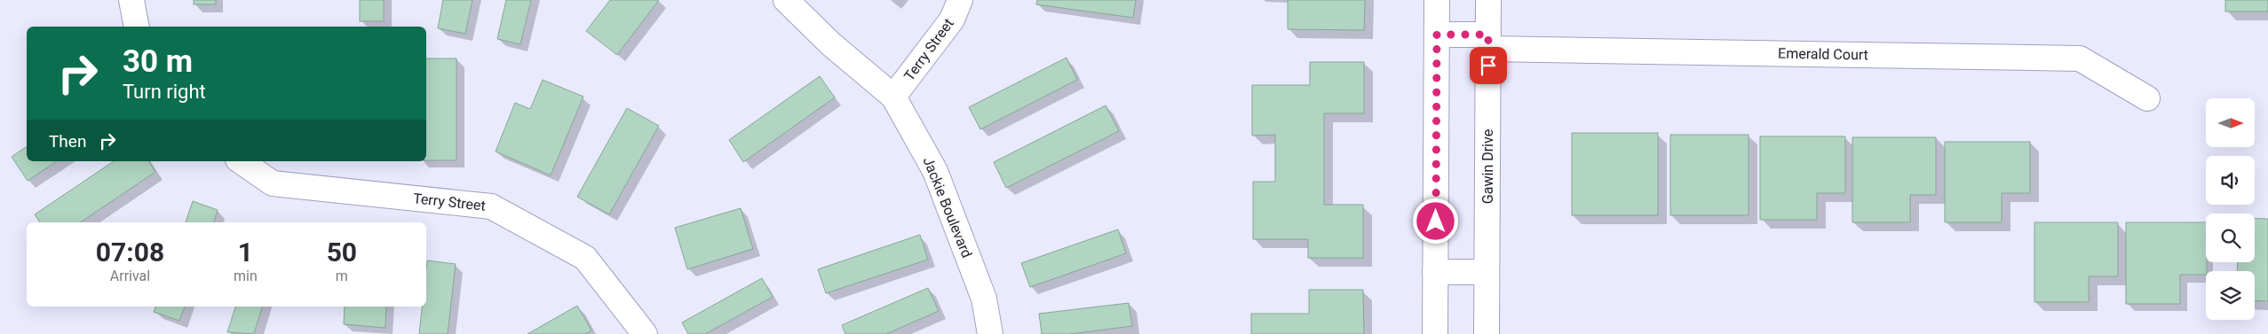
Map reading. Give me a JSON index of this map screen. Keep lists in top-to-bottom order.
{
  "streets": {
    "street": [
      "Terry Street",
      "Emerald Court",
      "Gawin Drive",
      "Jackie Boulevard"
    ]
  },
  "crossings": [
    ["Terry Street", "Jackie Boulevard"],
    ["Emerald Court", "Gawin Drive"]
  ],
  "north": "right",
  "page": {
    "turn": ["30 m", "Turn right"],
    "then": "Then",
    "eta": [
      "07:08",
      "Arrival",
      "1",
      "min",
      "50",
      "m"
    ]
  }
}
